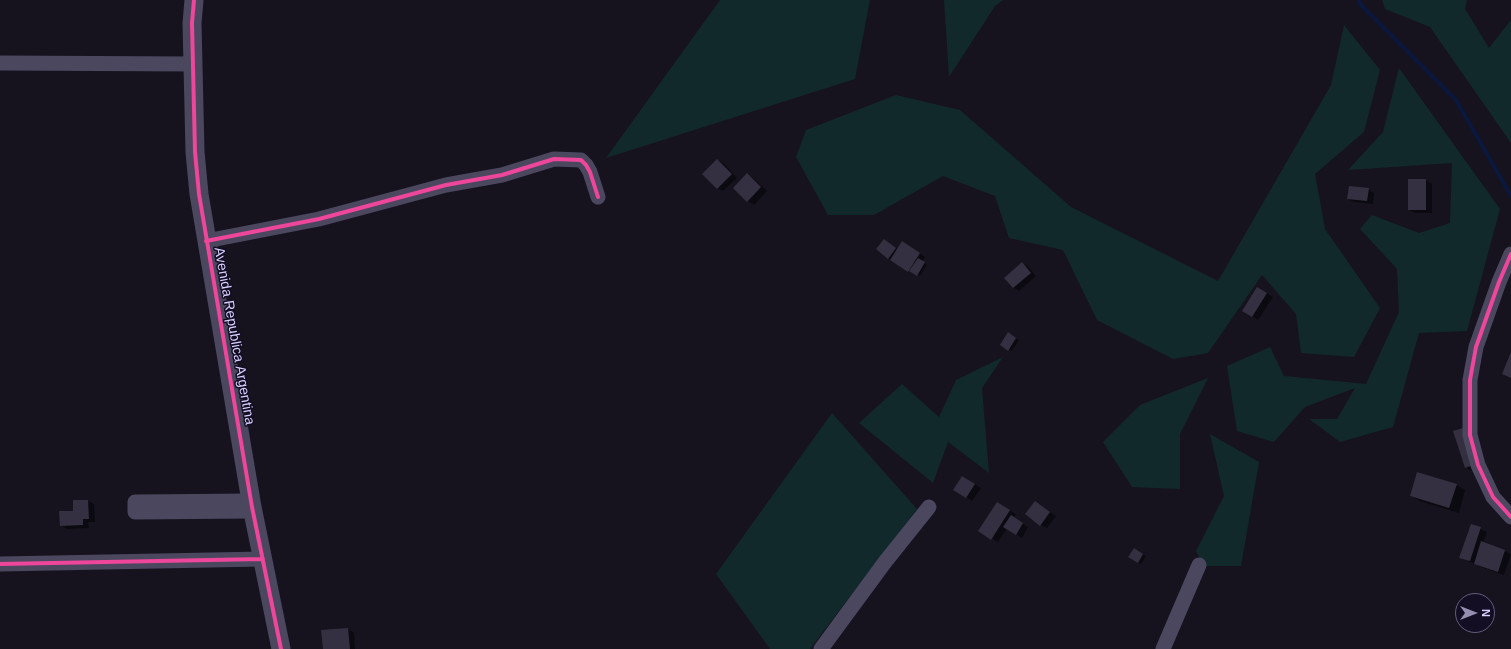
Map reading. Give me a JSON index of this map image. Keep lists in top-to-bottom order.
{
  "streets": {
    "street": ["Avenida Republica Argentina"]
  },
  "north": "right"
}
